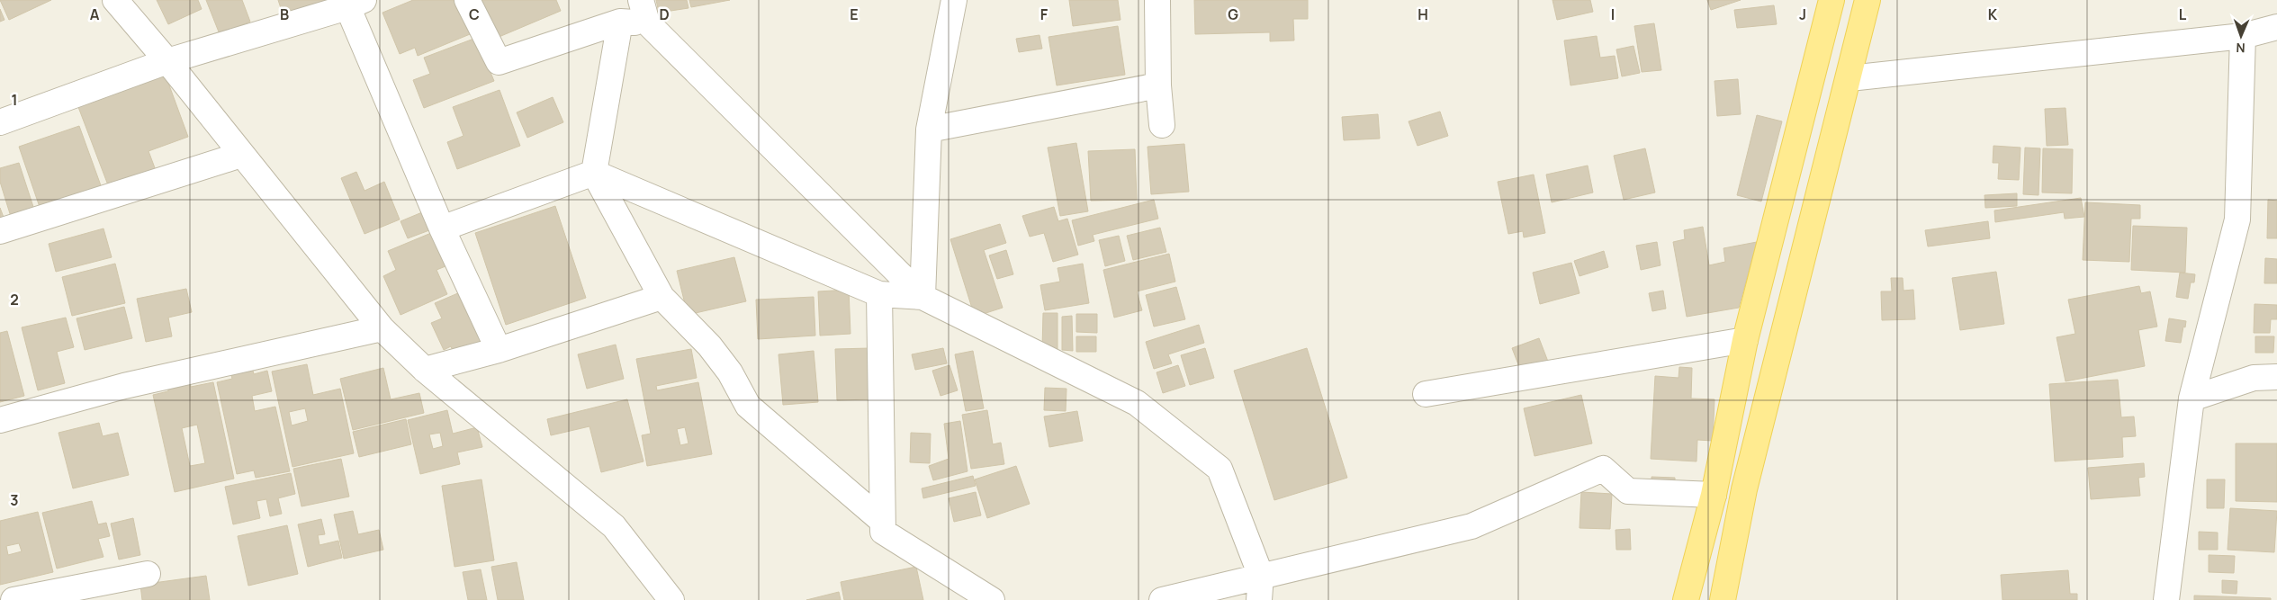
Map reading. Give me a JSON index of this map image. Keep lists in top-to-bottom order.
{
  "north": "bottom",
  "grid": {
    "columns": [
      "A",
      "B",
      "C",
      "D",
      "E",
      "F",
      "G",
      "H",
      "I",
      "J",
      "K",
      "L"
    ],
    "rows": ["1", "2", "3"]
  }
}
